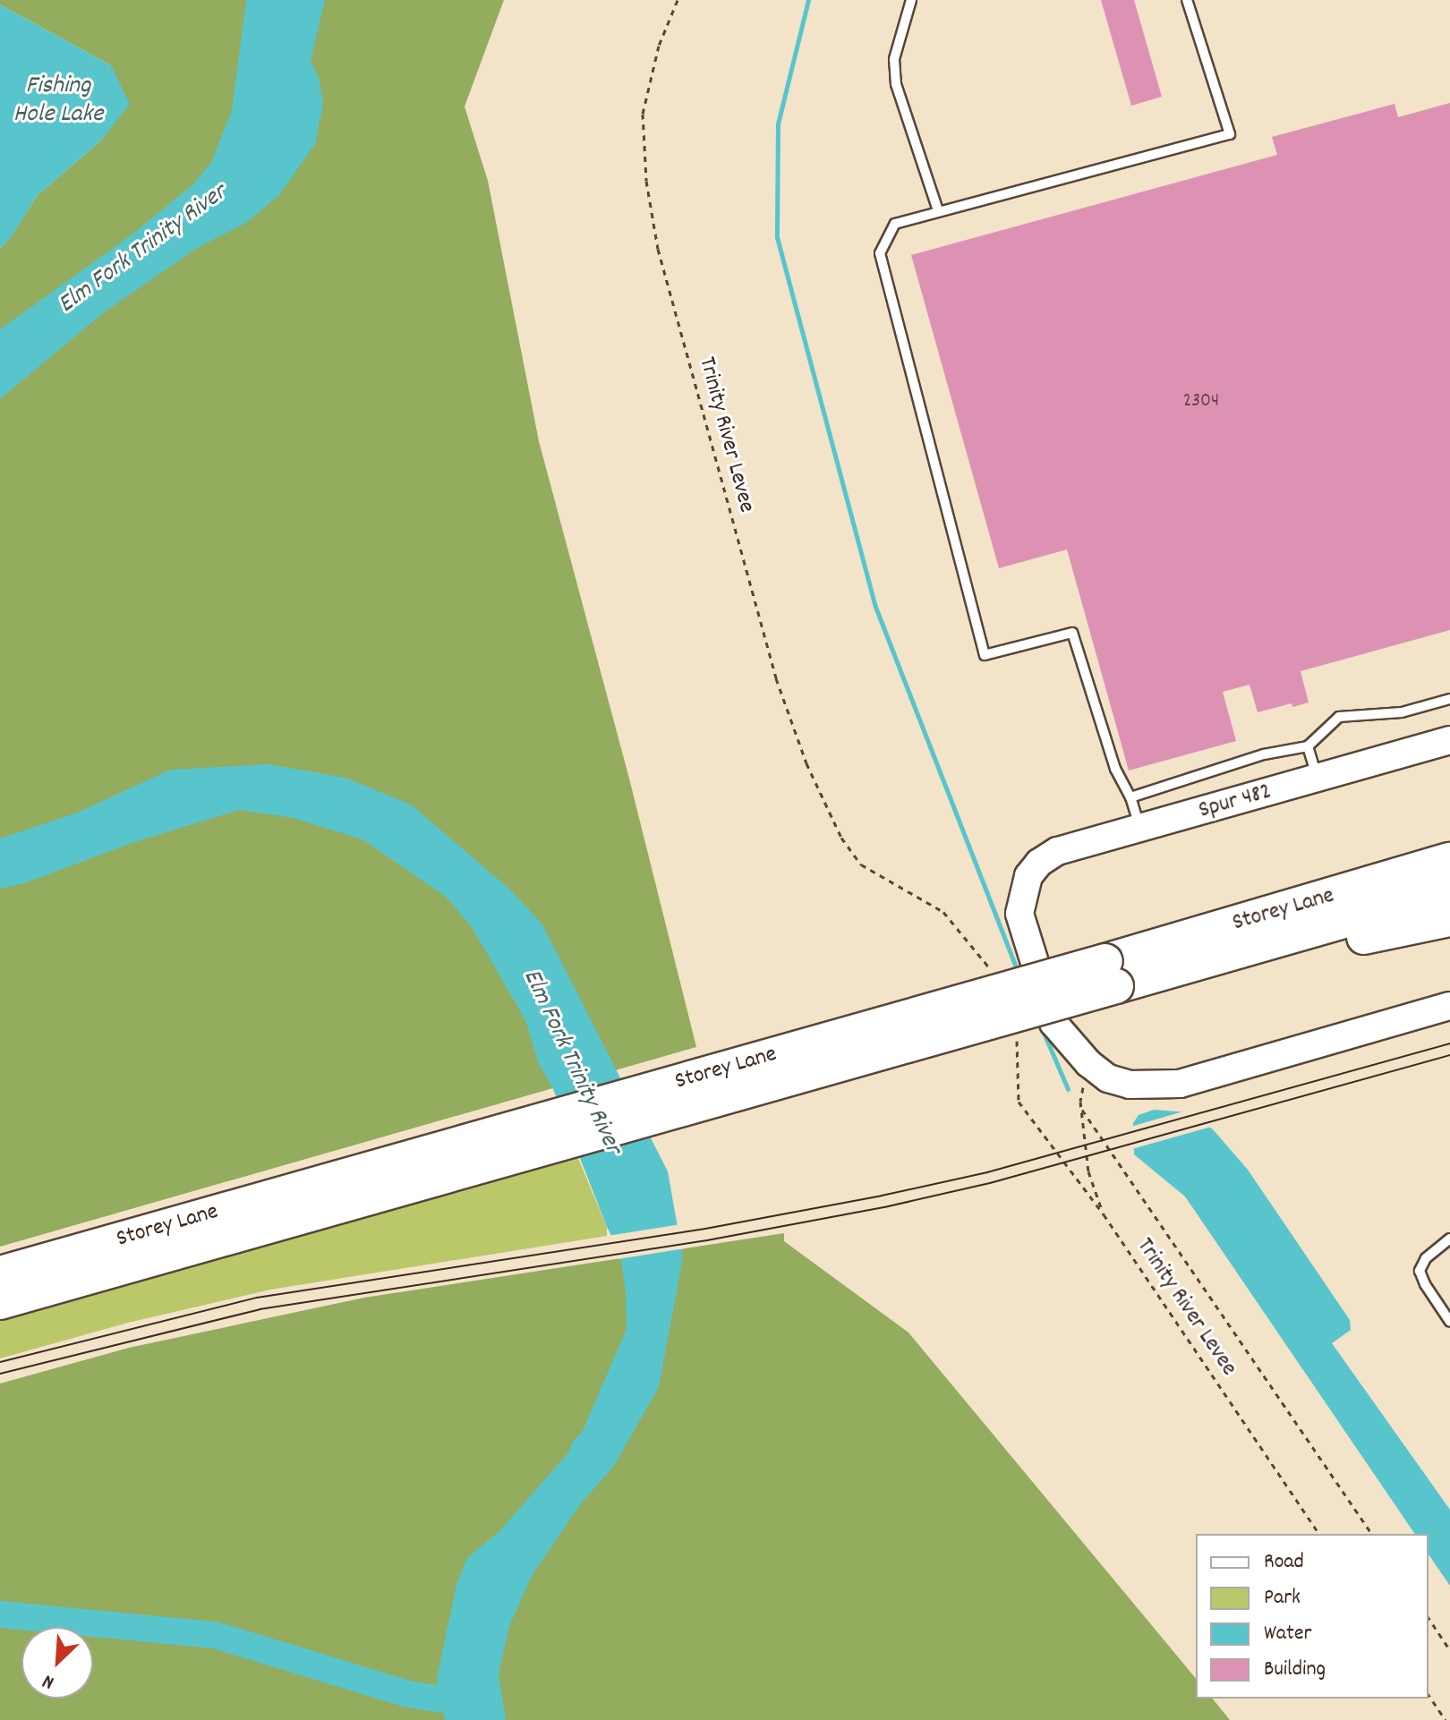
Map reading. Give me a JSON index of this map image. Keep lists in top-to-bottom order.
{
  "streets": {
    "highway": ["Storey Lane"],
    "main road": ["Spur 482"],
    "path": ["Trinity River Levee"]
  },
  "water": ["Fishing Hole Lake", "Elm Fork Trinity River"],
  "house_numbers": ["2304"],
  "legend": [
    "Road",
    "Park",
    "Water",
    "Building"
  ],
  "north": "bottom left"
}
